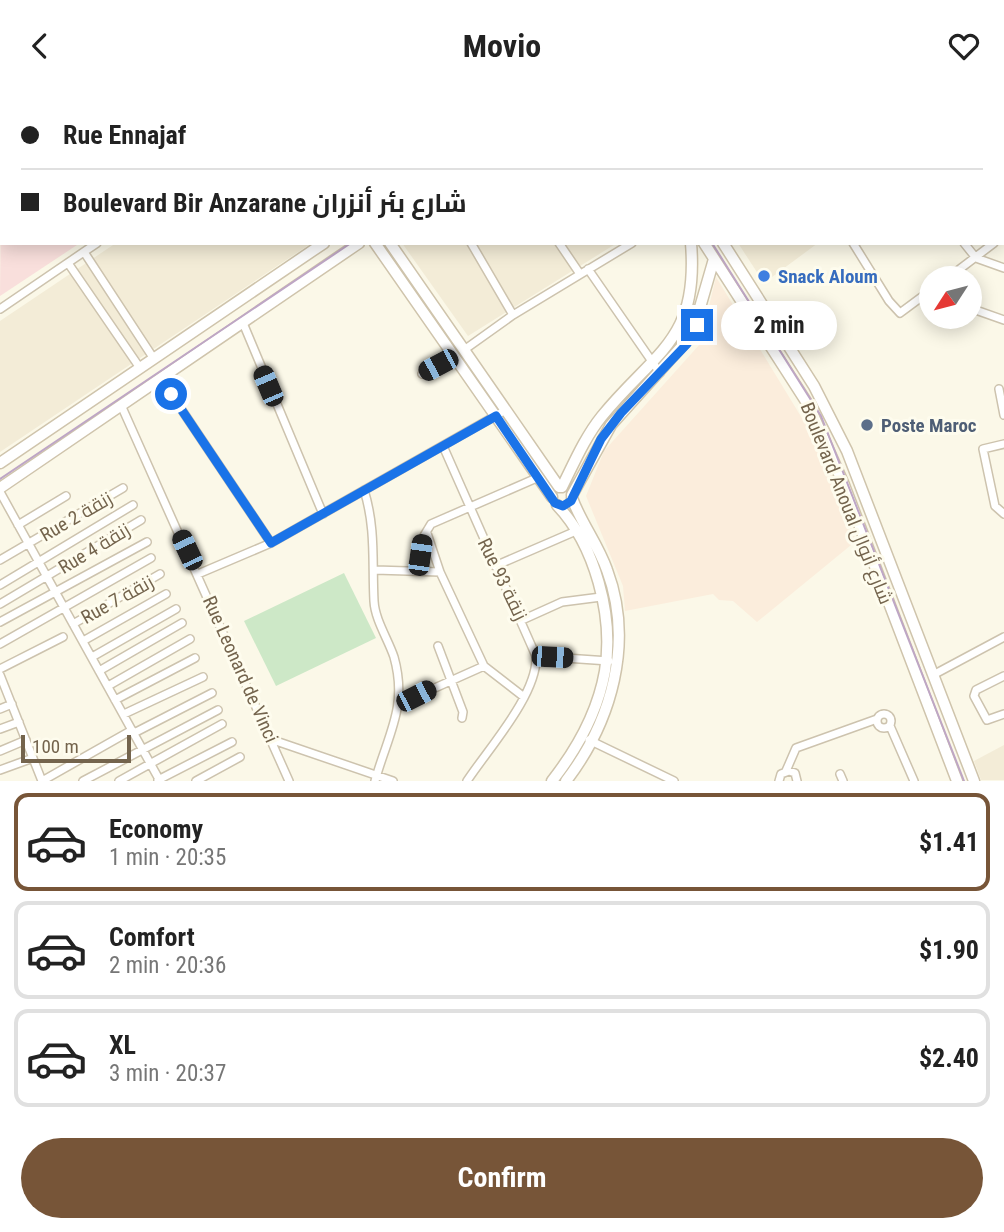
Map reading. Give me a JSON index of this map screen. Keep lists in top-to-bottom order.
{
  "streets": {
    "main road": ["Boulevard Anoual شارع أنوال"],
    "street": [
      "Rue 2 زنقة",
      "Rue 4 زنقة",
      "Rue 93 زنقة",
      "Rue 7 زنقة",
      "Rue Leonard de Vinci"
    ]
  },
  "places": ["Snack Aloum", "Poste Maroc"],
  "scale_bar": "100 m",
  "north": "bottom left",
  "page": {
    "header": "Movio",
    "banner": ["Rue Ennajaf", "Boulevard Bir Anzarane شارع بئر أنزران"],
    "bubble": "2 min",
    "scale": "100 m",
    "list": [
      {
        "name": "Economy",
        "note": "1 min · 20:35",
        "value": "$1.41"
      },
      {
        "name": "Comfort",
        "note": "2 min · 20:36",
        "value": "$1.90"
      },
      {
        "name": "XL",
        "note": "3 min · 20:37",
        "value": "$2.40"
      }
    ],
    "buttons": "Confirm"
  }
}
